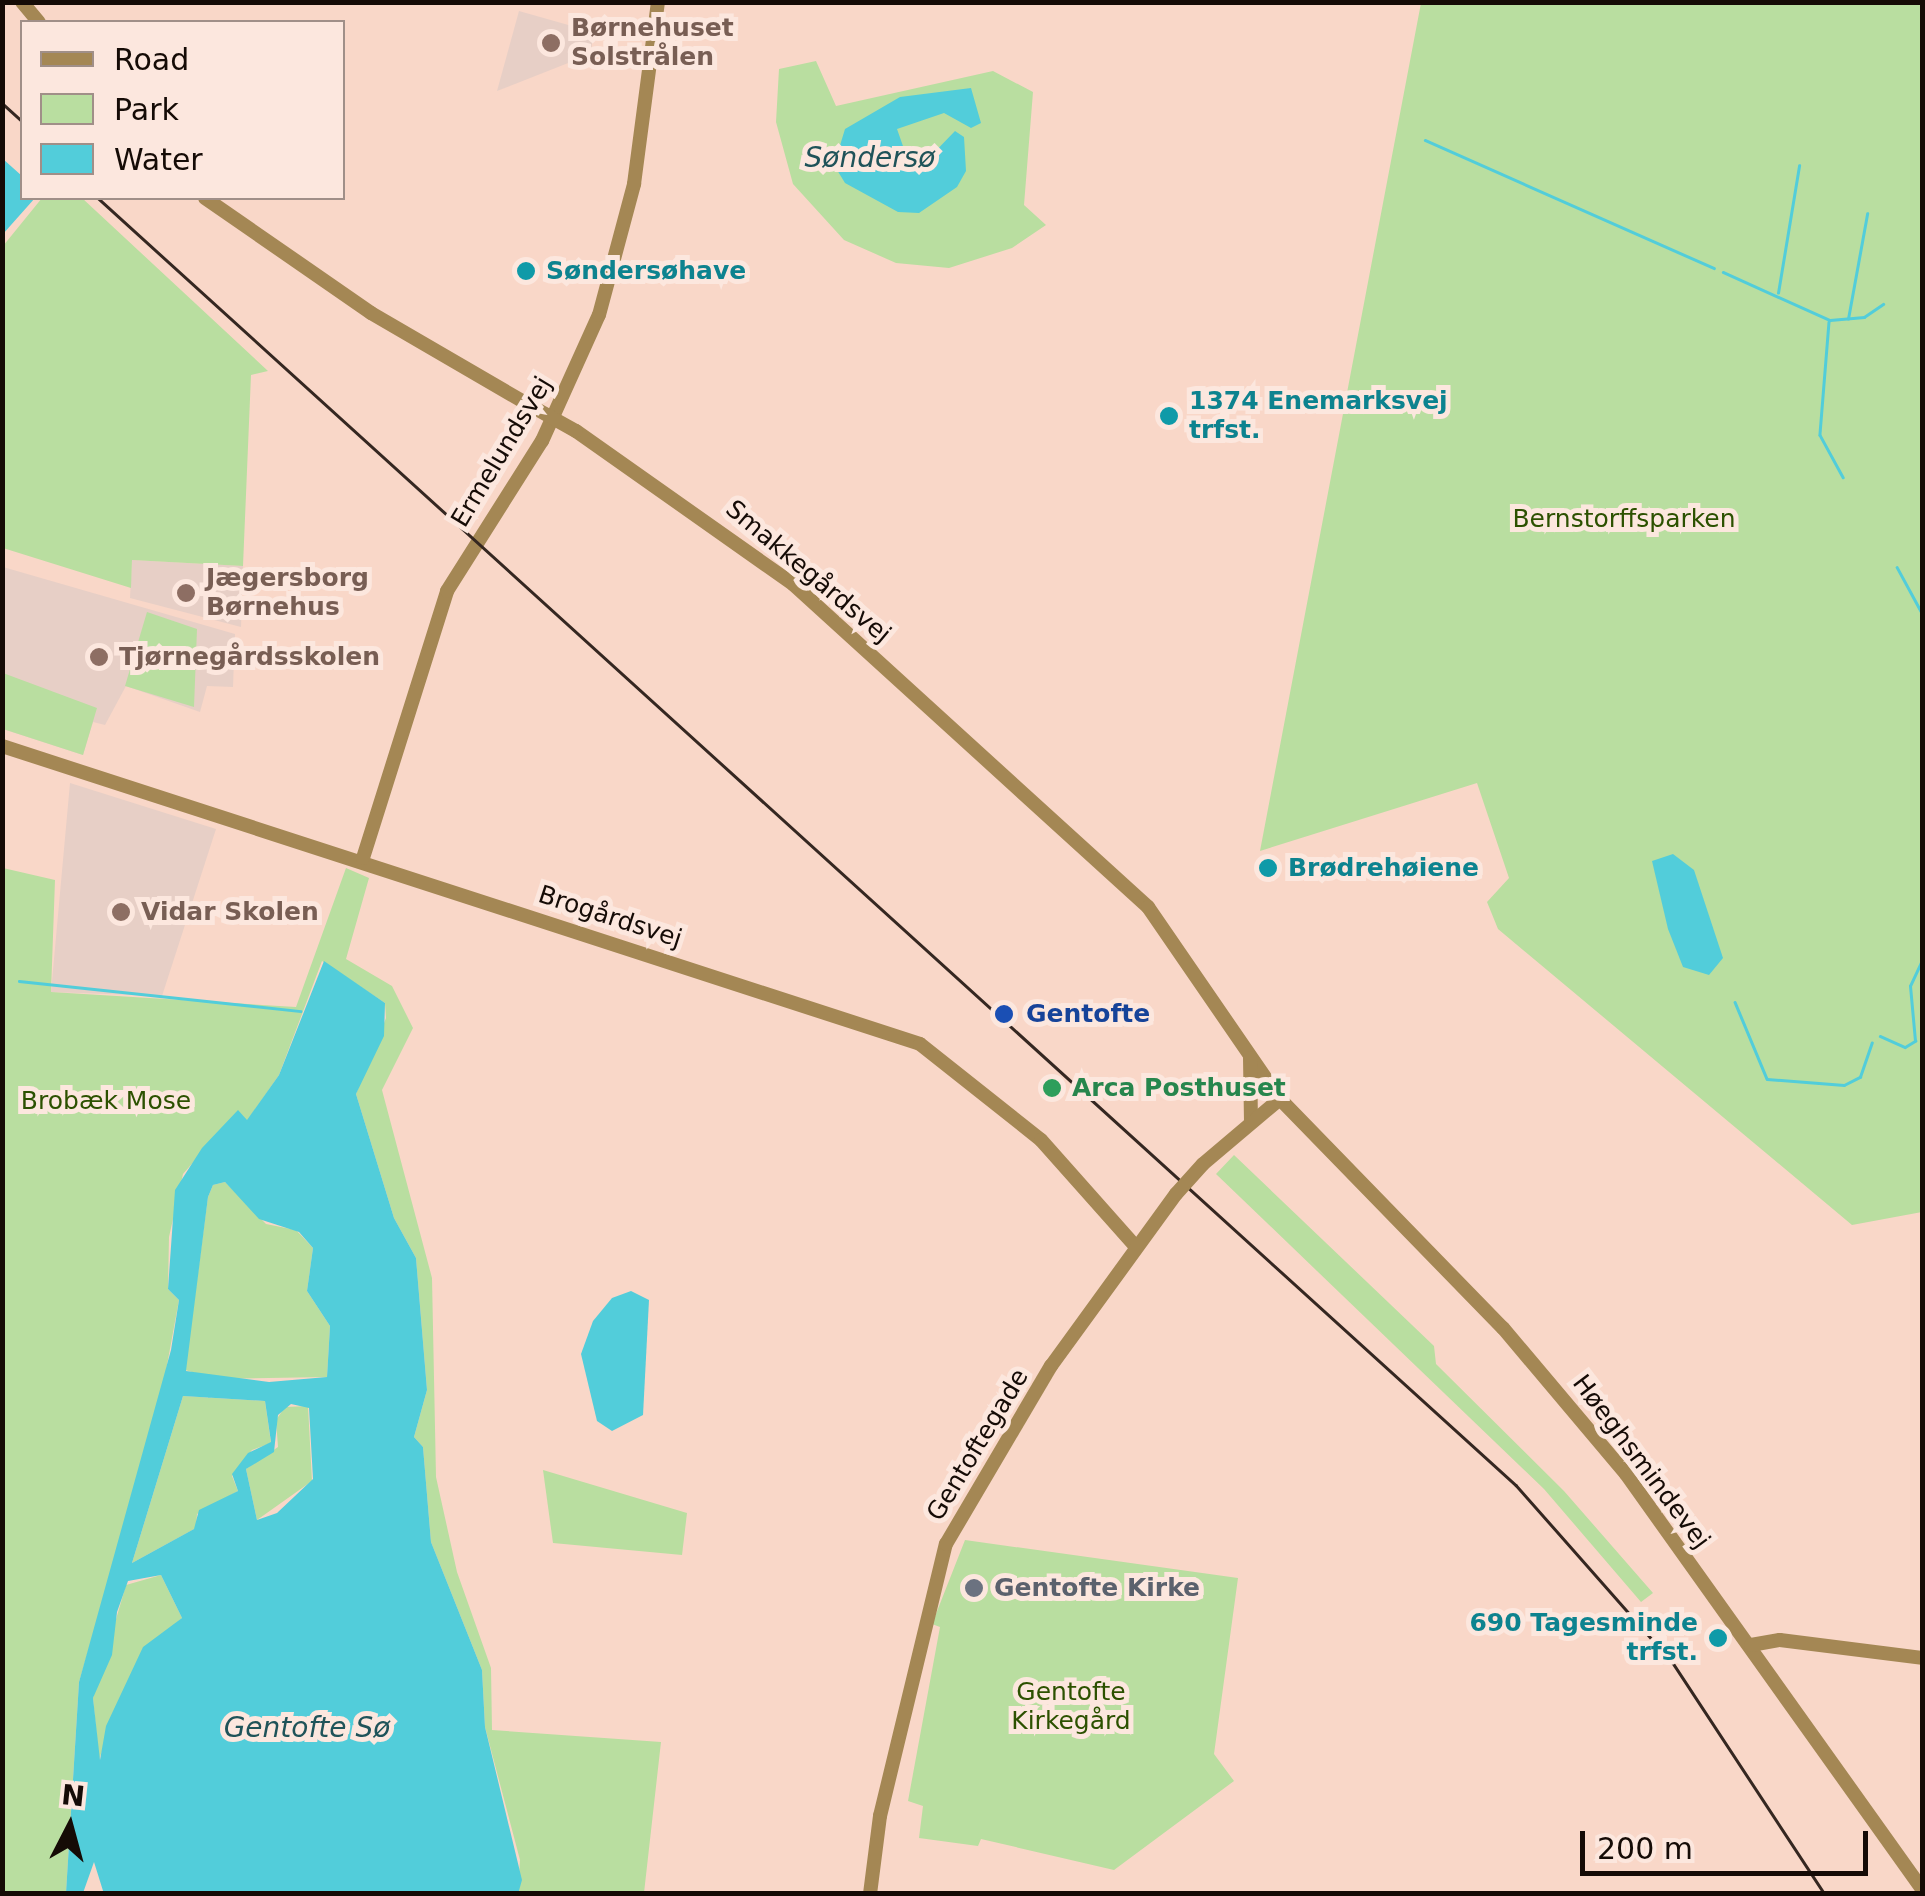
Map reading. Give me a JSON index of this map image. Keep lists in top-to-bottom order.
{
  "streets": {
    "street": [
      "Ermelundsvej",
      "Smakkegårdsvej",
      "Brogårdsvej",
      "Gentoftegade",
      "Høeghsmindevej"
    ]
  },
  "crossings": [
    ["Ermelundsvej", "Brogårdsvej"],
    ["Smakkegårdsvej", "Gentoftegade"],
    ["Smakkegårdsvej", "Høeghsmindevej"],
    ["Brogårdsvej", "Gentoftegade"],
    ["Gentoftegade", "Høeghsmindevej"]
  ],
  "water": ["Søndersø", "Gentofte Sø"],
  "parks": ["Bernstorffsparken", "Brobæk Mose", "Gentofte Kirkegård"],
  "places": [
    "Børnehuset Solstrålen",
    "Søndersøhave",
    "1374 Enemarksvej trfst.",
    "Jægersborg Børnehus",
    "Tjørnegårdsskolen",
    "Brødrehøiene",
    "Vidar Skolen",
    "Gentofte",
    "Arca Posthuset",
    "Gentofte Kirke",
    "690 Tagesminde trfst."
  ],
  "legend": ["Road", "Park", "Water"],
  "scale_bar": "200 m",
  "north": "top"
}
